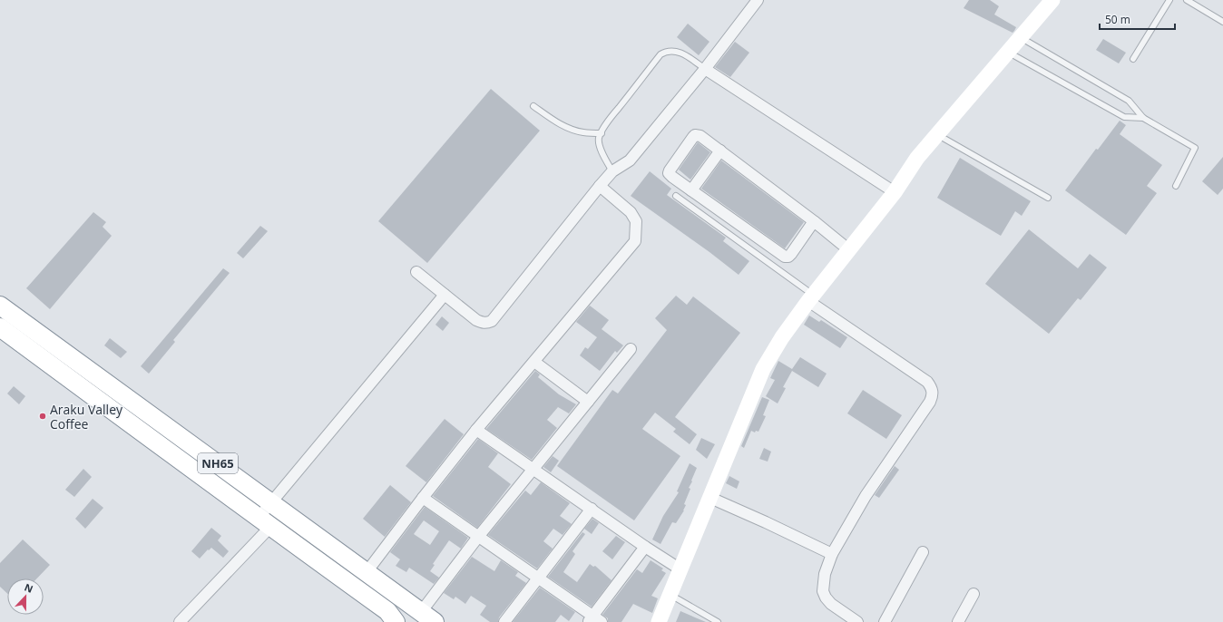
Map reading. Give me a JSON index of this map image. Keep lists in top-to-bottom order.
{
  "streets": {
    "highway": ["NH65"]
  },
  "places": ["Araku Valley Coffee"],
  "scale_bar": "50 m",
  "north": "top"
}
